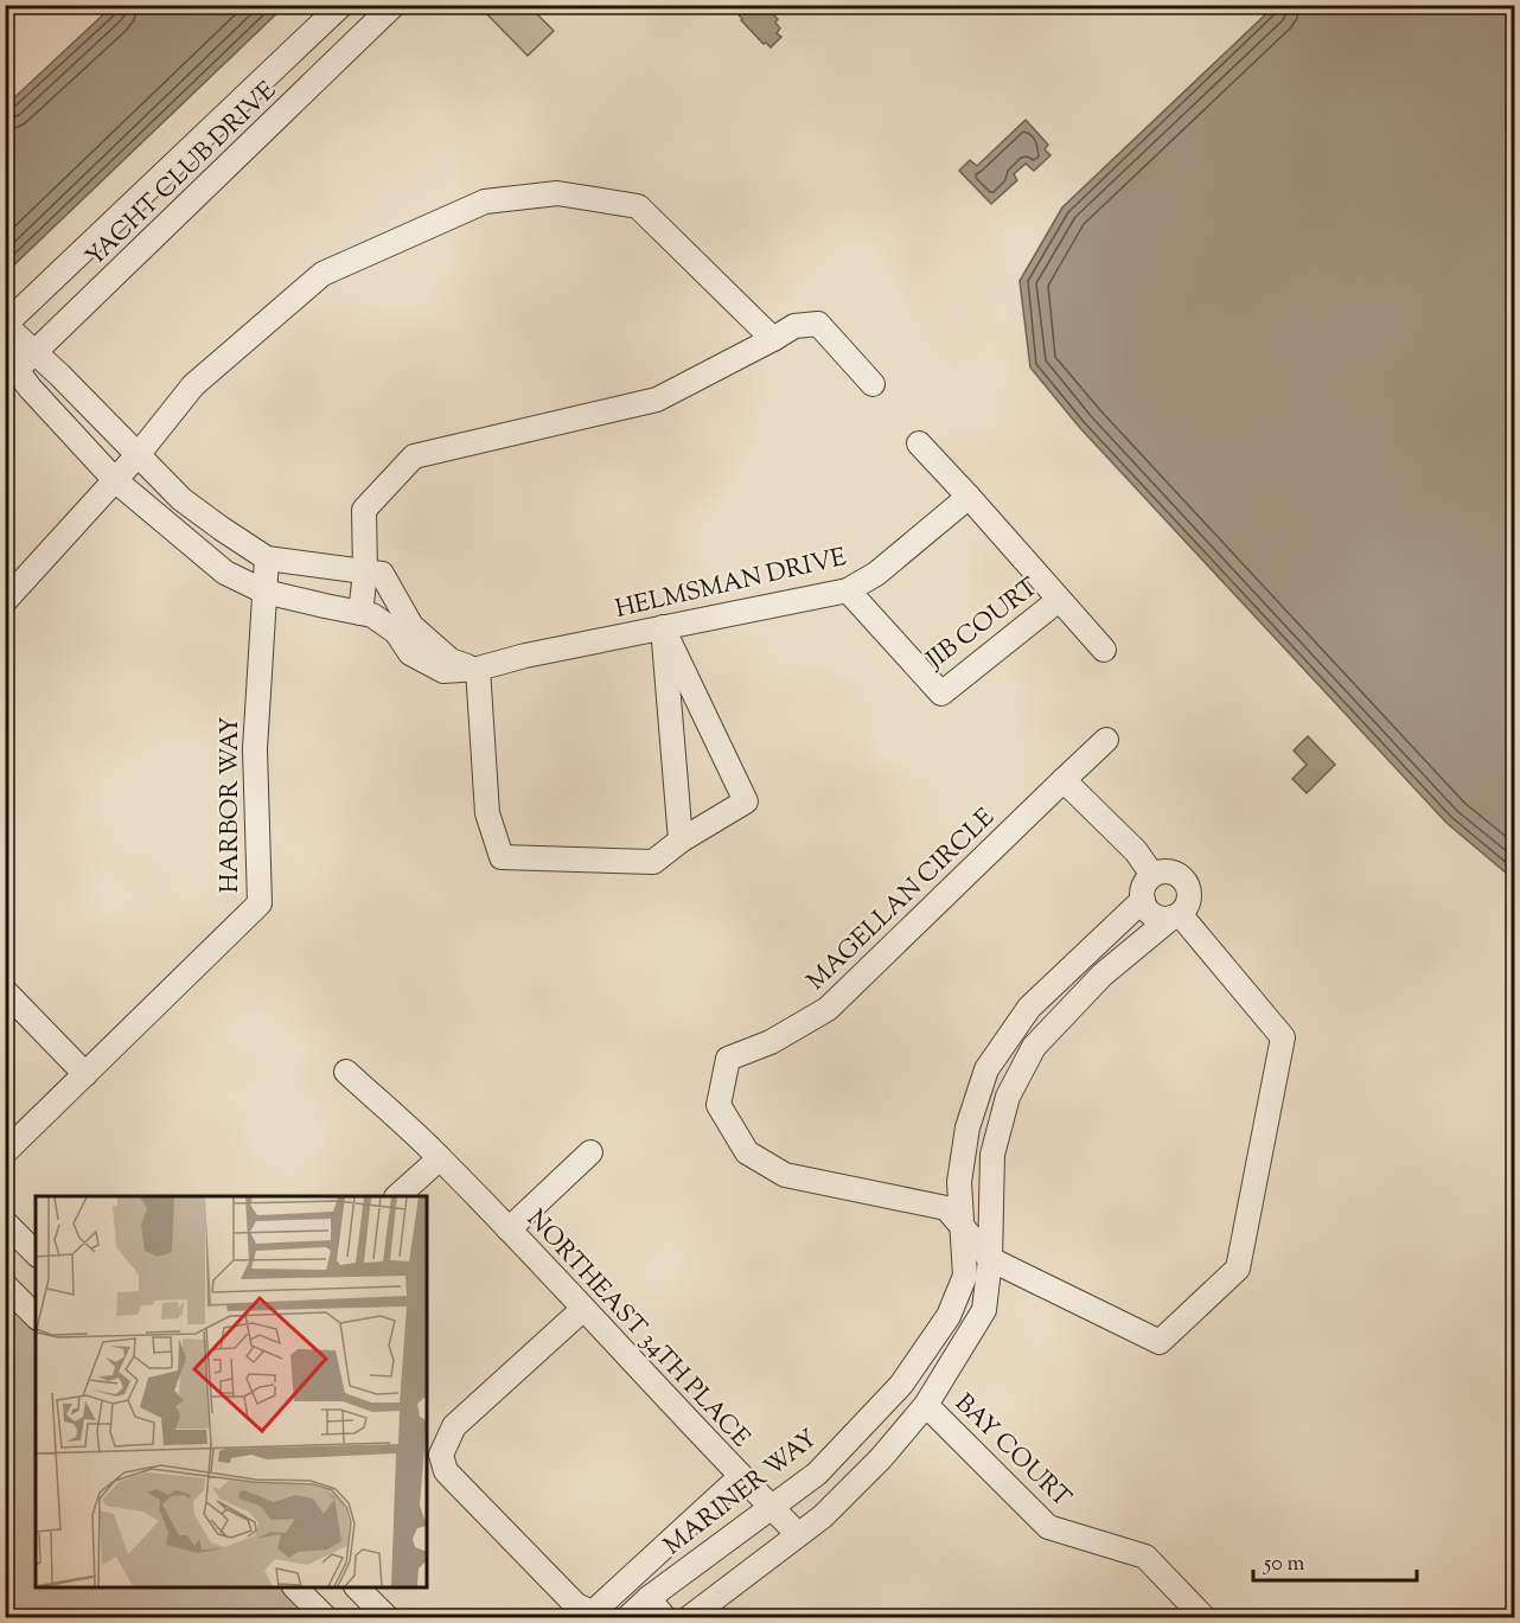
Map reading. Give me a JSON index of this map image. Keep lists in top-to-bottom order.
{
  "streets": {
    "street": [
      "YACHT CLUB DRIVE",
      "HELMSMAN DRIVE",
      "JIB COURT",
      "HARBOR WAY",
      "MAGELLAN CIRCLE",
      "NORTHEAST 34TH PLACE",
      "BAY COURT",
      "MARINER WAY"
    ]
  },
  "crossings": [
    ["HELMSMAN DRIVE", "JIB COURT"],
    ["MAGELLAN CIRCLE", "MARINER WAY"],
    ["NORTHEAST 34TH PLACE", "MARINER WAY"]
  ],
  "scale_bar": "50 m"
}
